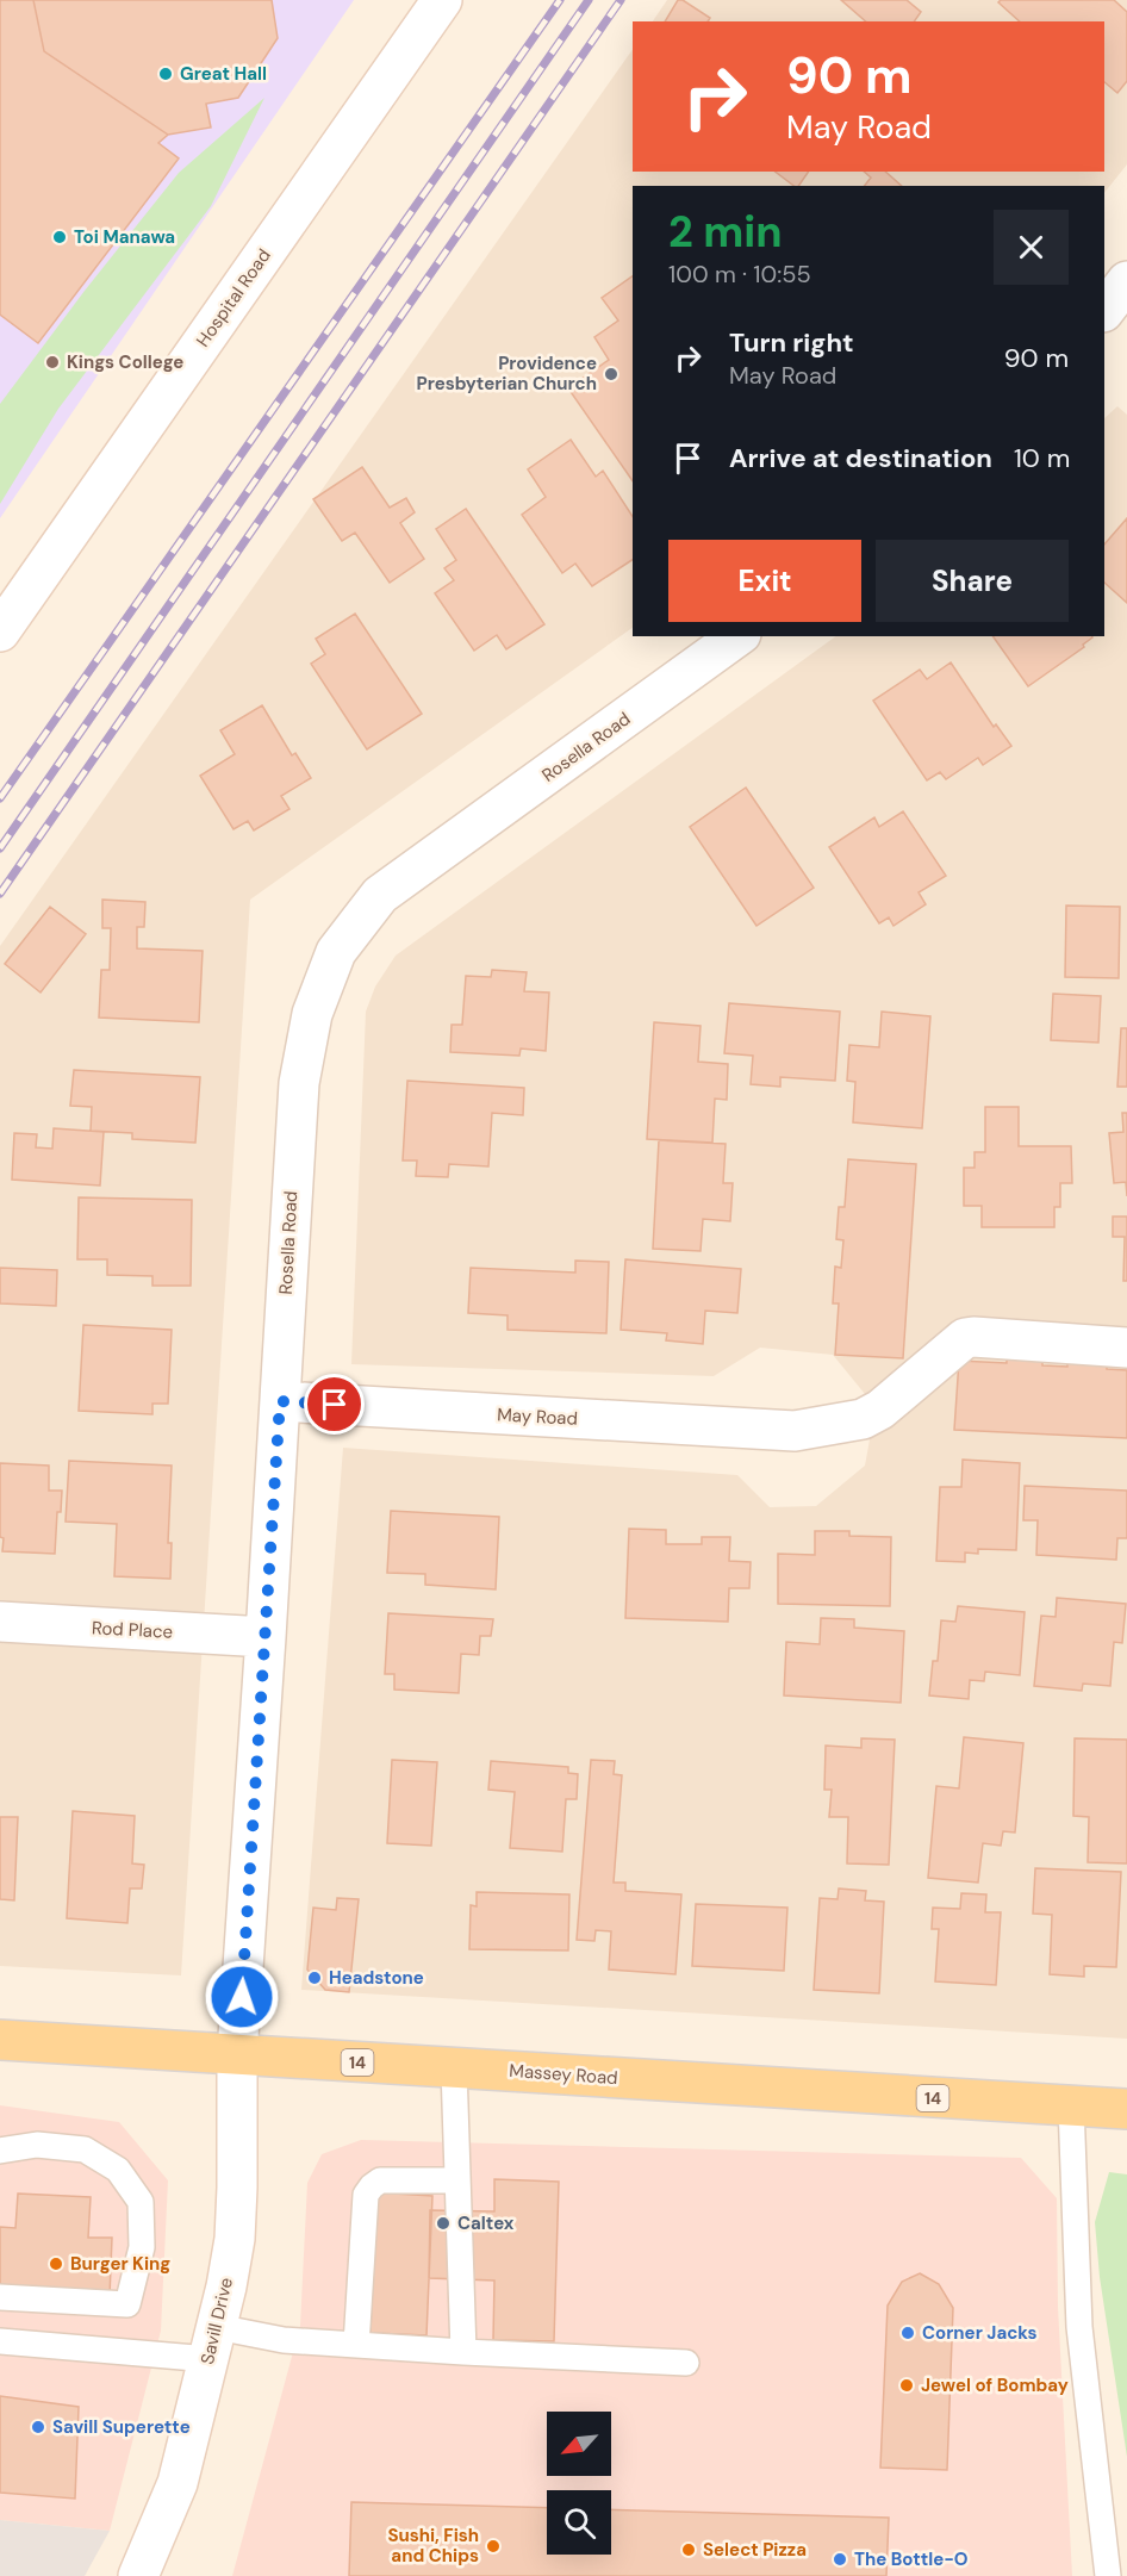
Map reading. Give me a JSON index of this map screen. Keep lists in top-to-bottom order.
{
  "streets": {
    "main road": ["14", "Massey Road"],
    "street": [
      "Hospital Road",
      "Rosella Road",
      "May Road",
      "Rod Place",
      "Savill Drive"
    ]
  },
  "crossings": [
    ["Rosella Road", "May Road"],
    ["Rosella Road", "Rod Place"],
    ["Rosella Road", "Massey Road"],
    ["Rosella Road", "Savill Drive"],
    ["Massey Road", "Savill Drive"]
  ],
  "places": [
    "Great Hall",
    "Toi Manawa",
    "Kings College",
    "Providence Presbyterian Church",
    "Headstone",
    "Caltex",
    "Burger King",
    "Corner Jacks",
    "Jewel of Bombay",
    "Savill Superette",
    "Sushi, Fish and Chips",
    "Select Pizza",
    "The Bottle-O"
  ],
  "north": "bottom left",
  "page": {
    "turn": ["90 m", "May Road"],
    "heading": ["2 min", "100 m · 10:55"],
    "list": [
      {
        "name": "Turn right",
        "note": "May Road",
        "value": "90 m"
      },
      {
        "name": "Arrive at destination",
        "value": "10 m"
      }
    ],
    "buttons": ["Exit", "Share"]
  }
}
